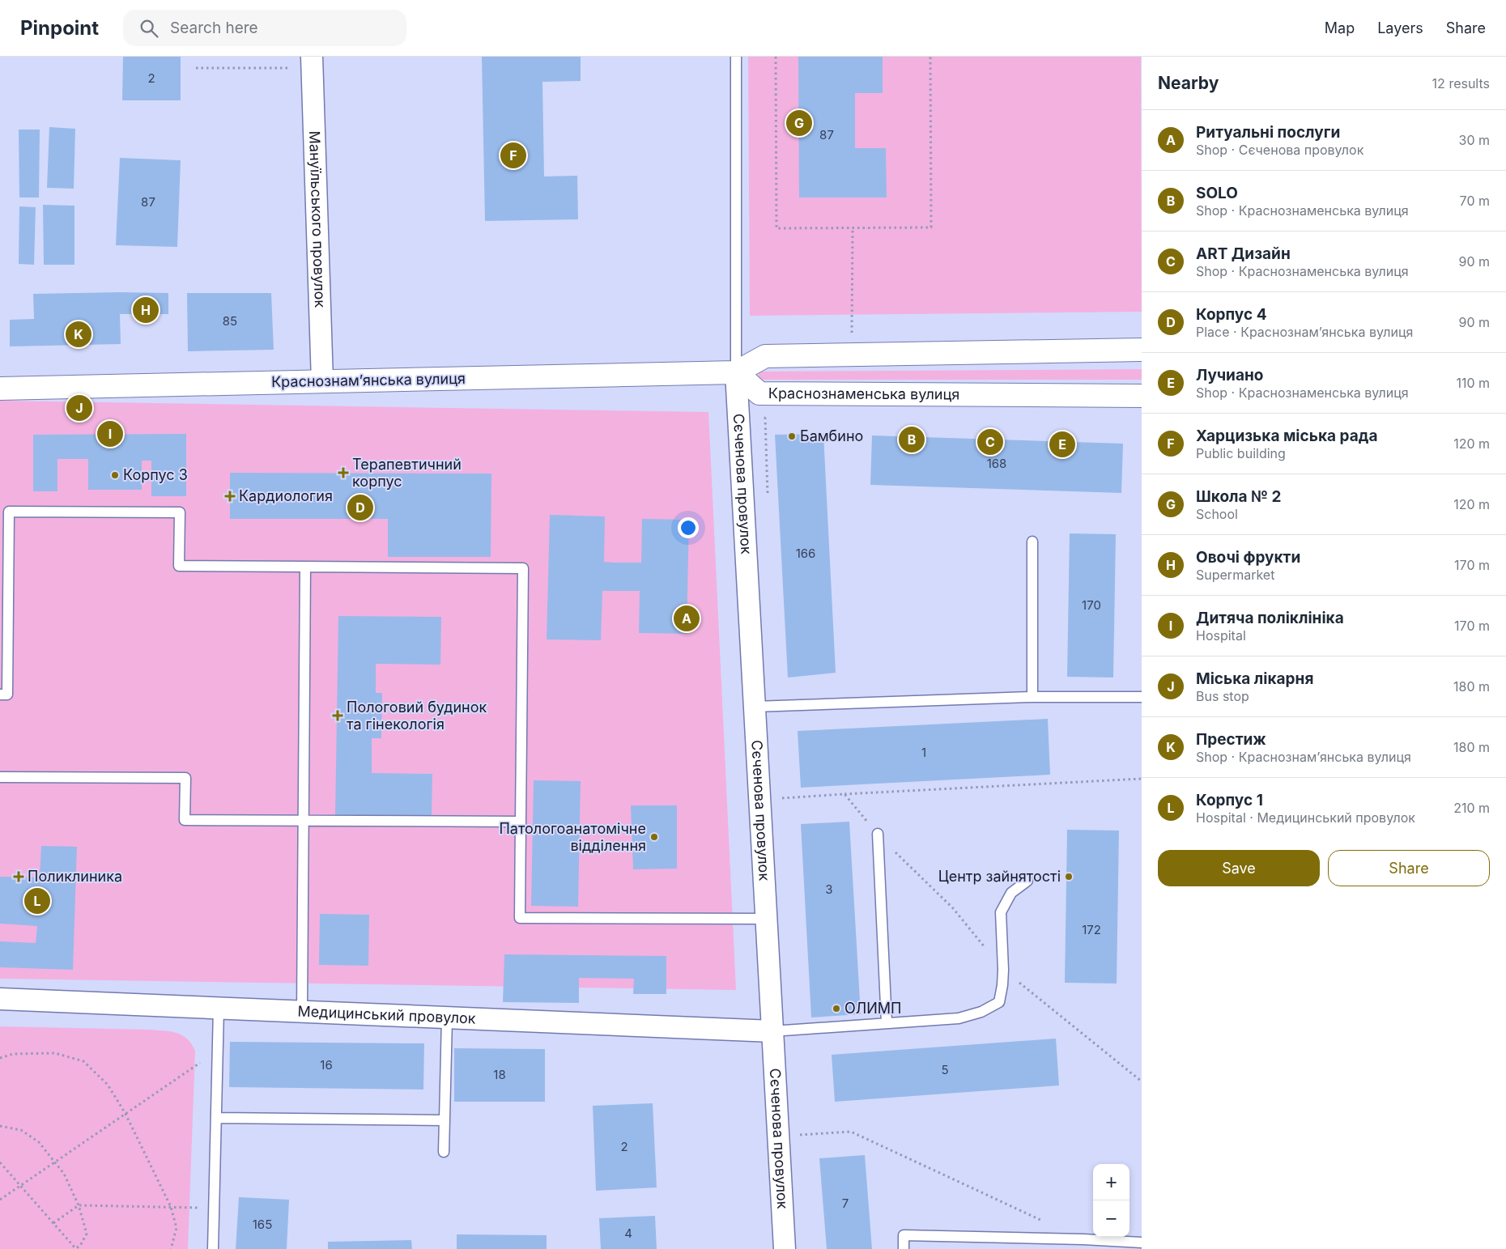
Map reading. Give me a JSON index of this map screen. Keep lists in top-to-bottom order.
{
  "streets": {
    "street": [
      "Мануїльського провулок",
      "Краснознамʼянська вулиця",
      "Краснознаменська вулиця",
      "Сєченова провулок",
      "Медицинський провулок"
    ]
  },
  "crossings": [
    ["Мануїльського провулок", "Краснознамʼянська вулиця"],
    ["Краснознамʼянська вулиця", "Краснознаменська вулиця"],
    ["Краснознамʼянська вулиця", "Сєченова провулок"],
    ["Краснознаменська вулиця", "Сєченова провулок"],
    ["Сєченова провулок", "Медицинський провулок"]
  ],
  "places": {
    "other": [
      "Бамбино",
      "Корпус 3",
      "Патологоанатомічне відділення",
      "Центр зайнятості",
      "ОЛИМП"
    ],
    "health": [
      "Терапевтичний корпус",
      "Кардиология",
      "Пологовий будинок та гінекологія",
      "Поликлиника"
    ]
  },
  "house_numbers": [
    "2",
    "87",
    "87",
    "85",
    "168",
    "166",
    "170",
    "1",
    "3",
    "172",
    "16",
    "5",
    "18",
    "2",
    "7",
    "165",
    "4"
  ],
  "page": {
    "header": "Pinpoint",
    "search": "Search here",
    "nav": ["Map", "Layers", "Share"],
    "heading": ["Nearby", "12 results"],
    "pins": [
      "G",
      "F",
      "H",
      "K",
      "J",
      "I",
      "B",
      "C",
      "E",
      "D",
      "A",
      "L"
    ],
    "list": [
      {
        "mark": "A",
        "name": "Ритуальні послуги",
        "note": "Shop · Сєченова провулок",
        "value": "30 m"
      },
      {
        "mark": "B",
        "name": "SOLO",
        "note": "Shop · Краснознаменська вулиця",
        "value": "70 m"
      },
      {
        "mark": "C",
        "name": "ART Дизайн",
        "note": "Shop · Краснознаменська вулиця",
        "value": "90 m"
      },
      {
        "mark": "D",
        "name": "Корпус 4",
        "note": "Place · Краснознамʼянська вулиця",
        "value": "90 m"
      },
      {
        "mark": "E",
        "name": "Лучиано",
        "note": "Shop · Краснознаменська вулиця",
        "value": "110 m"
      },
      {
        "mark": "F",
        "name": "Харцизька міська рада",
        "note": "Public building",
        "value": "120 m"
      },
      {
        "mark": "G",
        "name": "Школа № 2",
        "note": "School",
        "value": "120 m"
      },
      {
        "mark": "H",
        "name": "Овочі фрукти",
        "note": "Supermarket",
        "value": "170 m"
      },
      {
        "mark": "I",
        "name": "Дитяча поліклініка",
        "note": "Hospital",
        "value": "170 m"
      },
      {
        "mark": "J",
        "name": "Міська лікарня",
        "note": "Bus stop",
        "value": "180 m"
      },
      {
        "mark": "K",
        "name": "Престиж",
        "note": "Shop · Краснознамʼянська вулиця",
        "value": "180 m"
      },
      {
        "mark": "L",
        "name": "Корпус 1",
        "note": "Hospital · Медицинський провулок",
        "value": "210 m"
      }
    ],
    "buttons": ["Save", "Share"],
    "map_buttons": ["+", "−"]
  }
}
